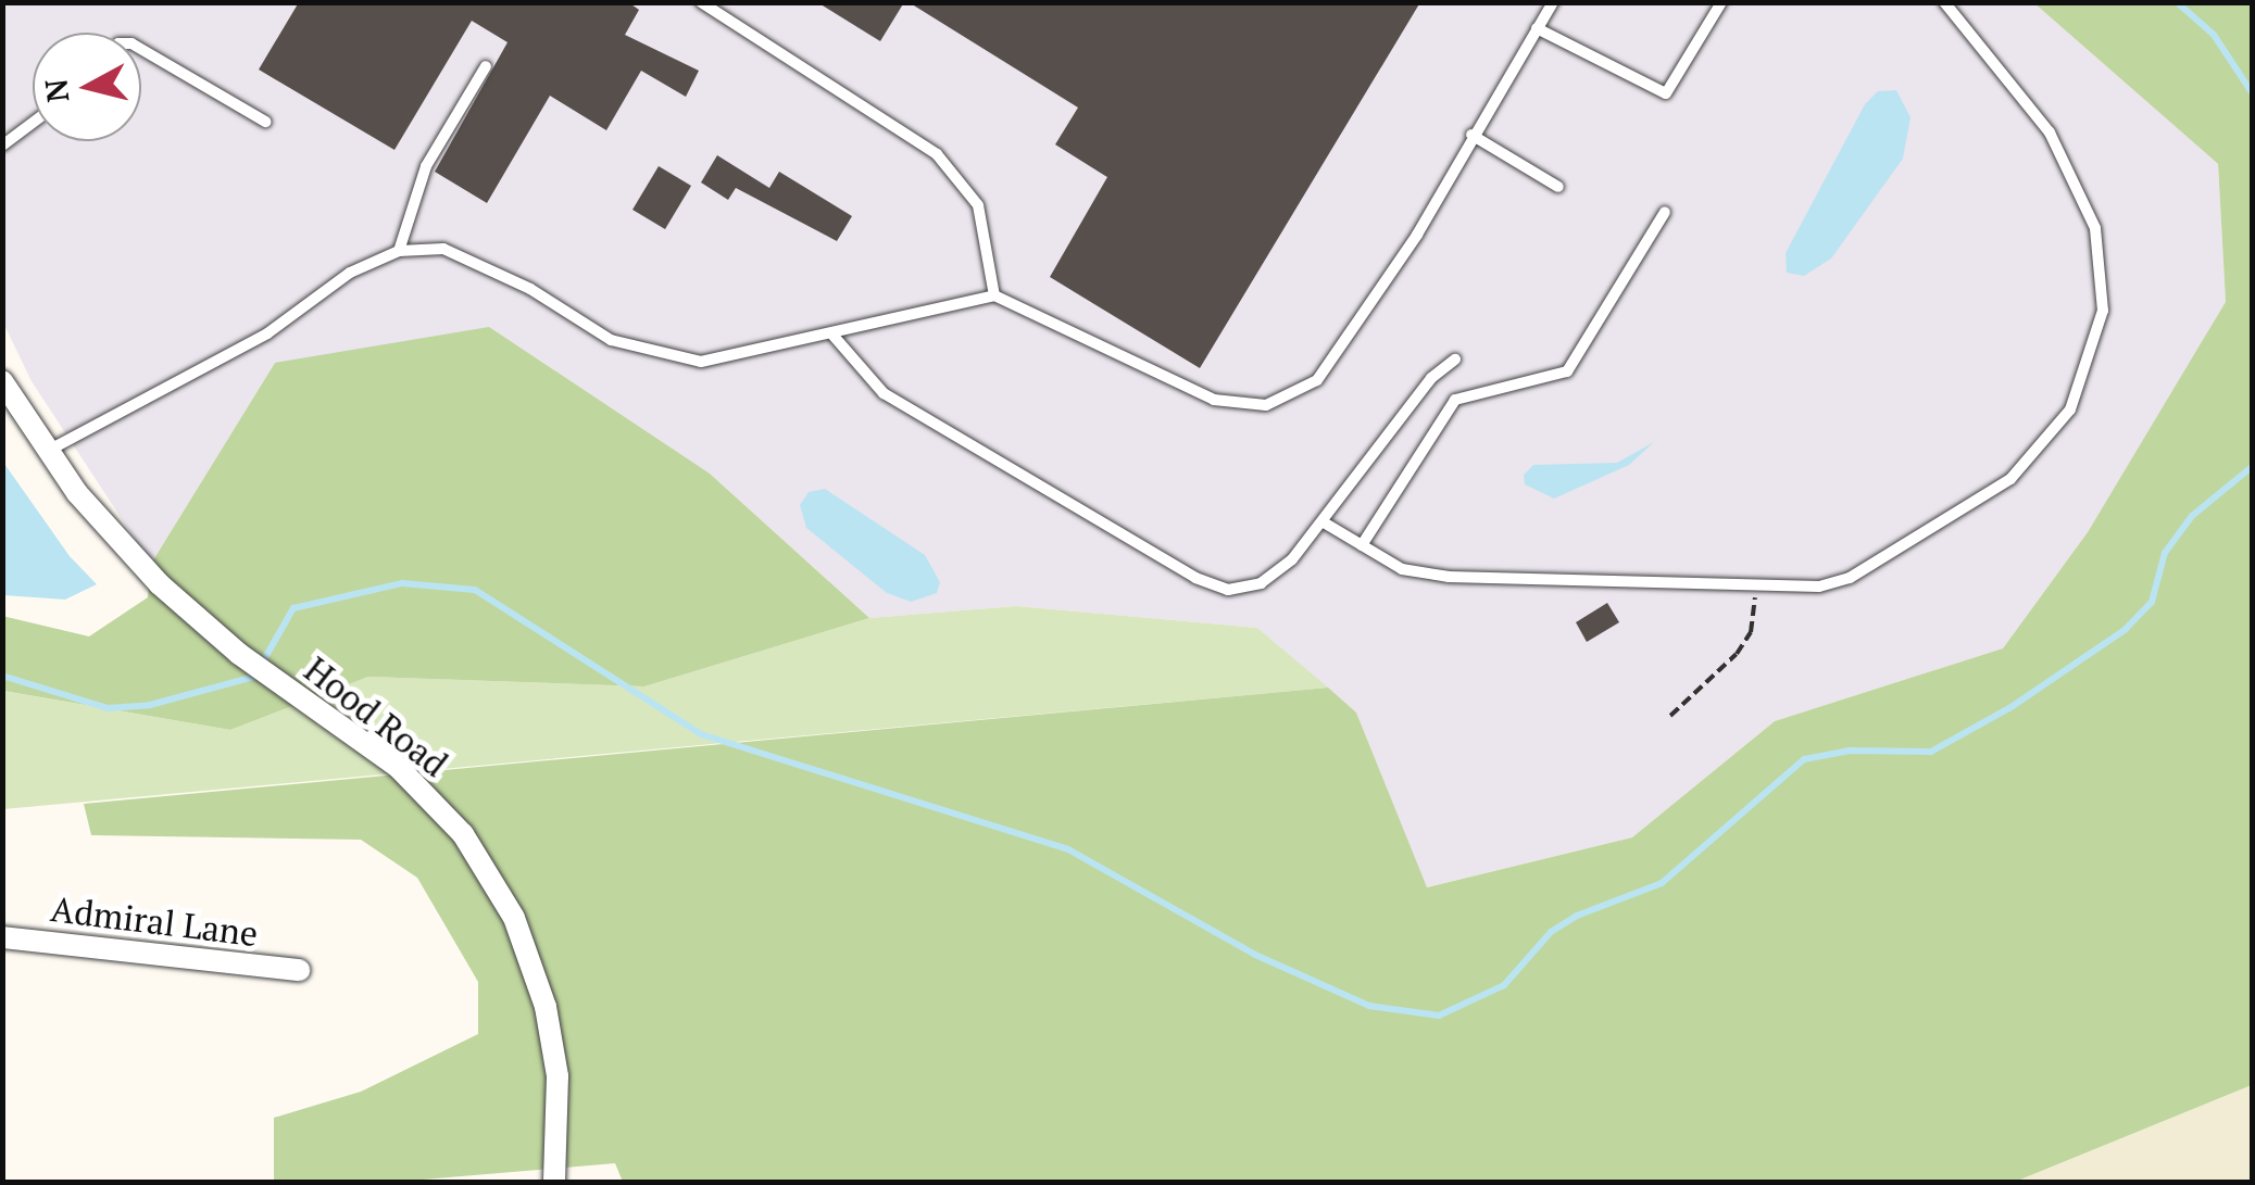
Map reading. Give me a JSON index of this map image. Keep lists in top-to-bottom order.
{
  "streets": {
    "street": ["Hood Road", "Admiral Lane"]
  },
  "north": "left"
}
